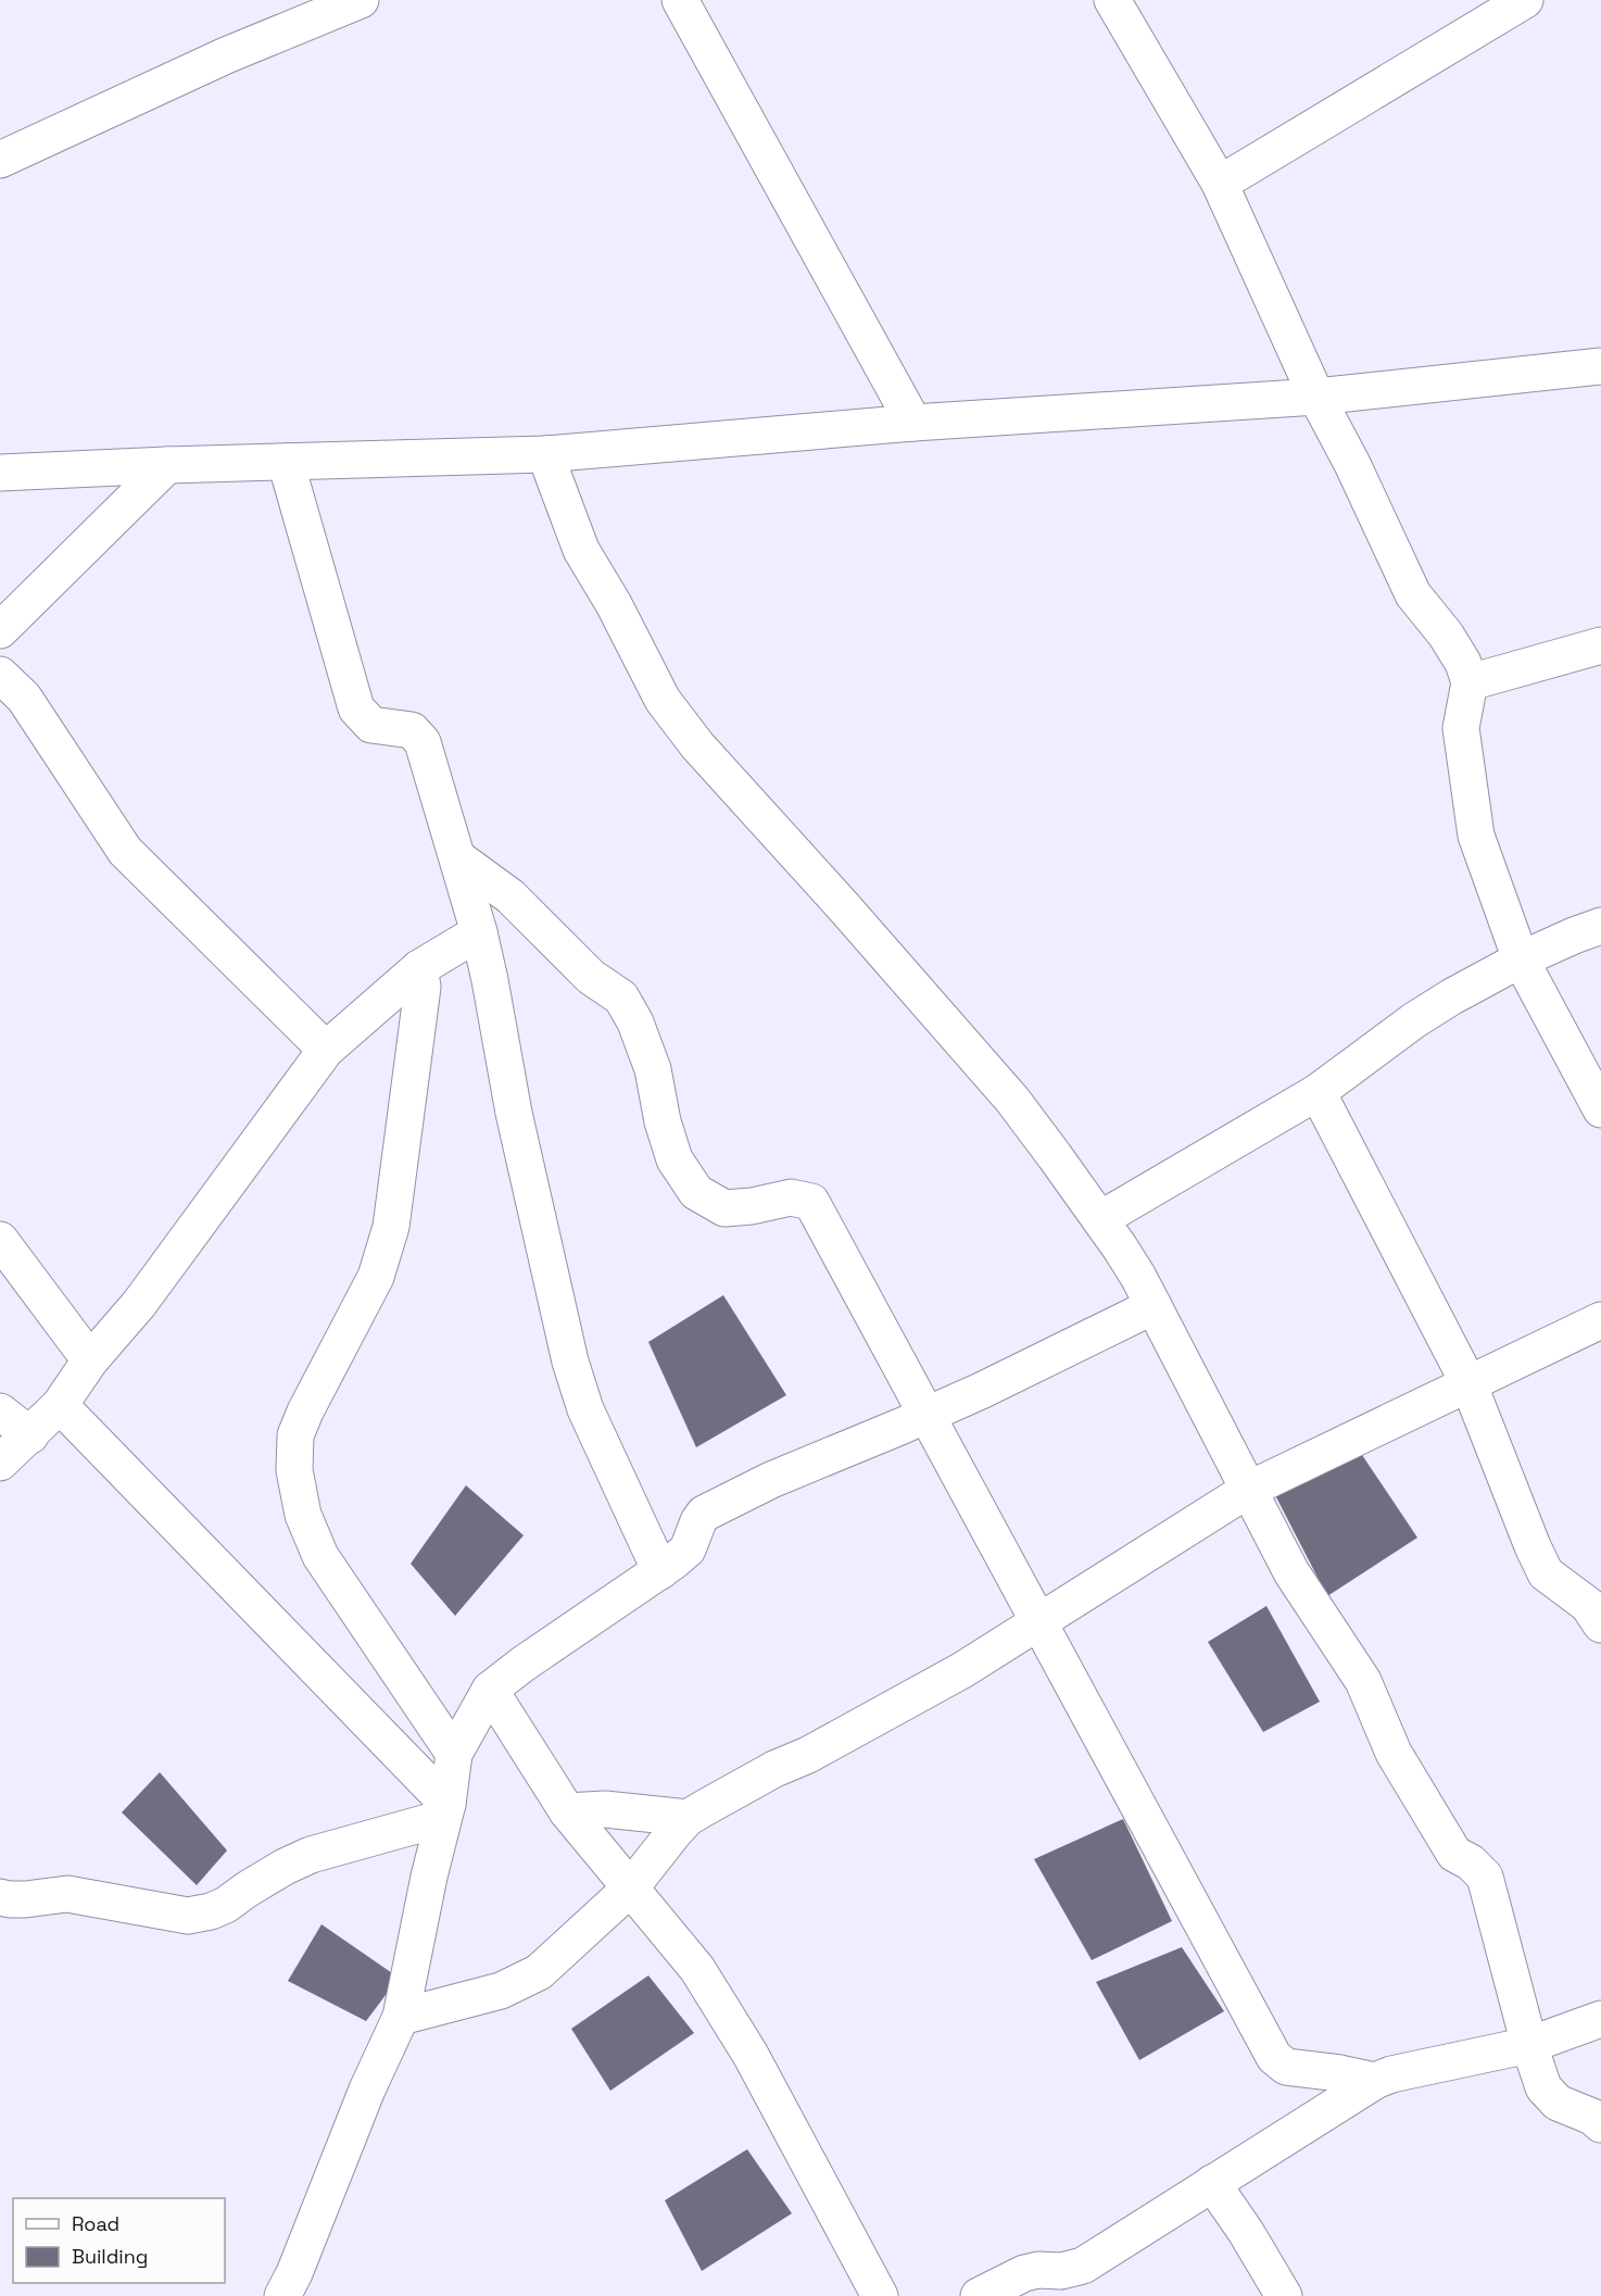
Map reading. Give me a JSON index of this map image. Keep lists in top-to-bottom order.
{
  "legend": ["Road", "Building"]
}
